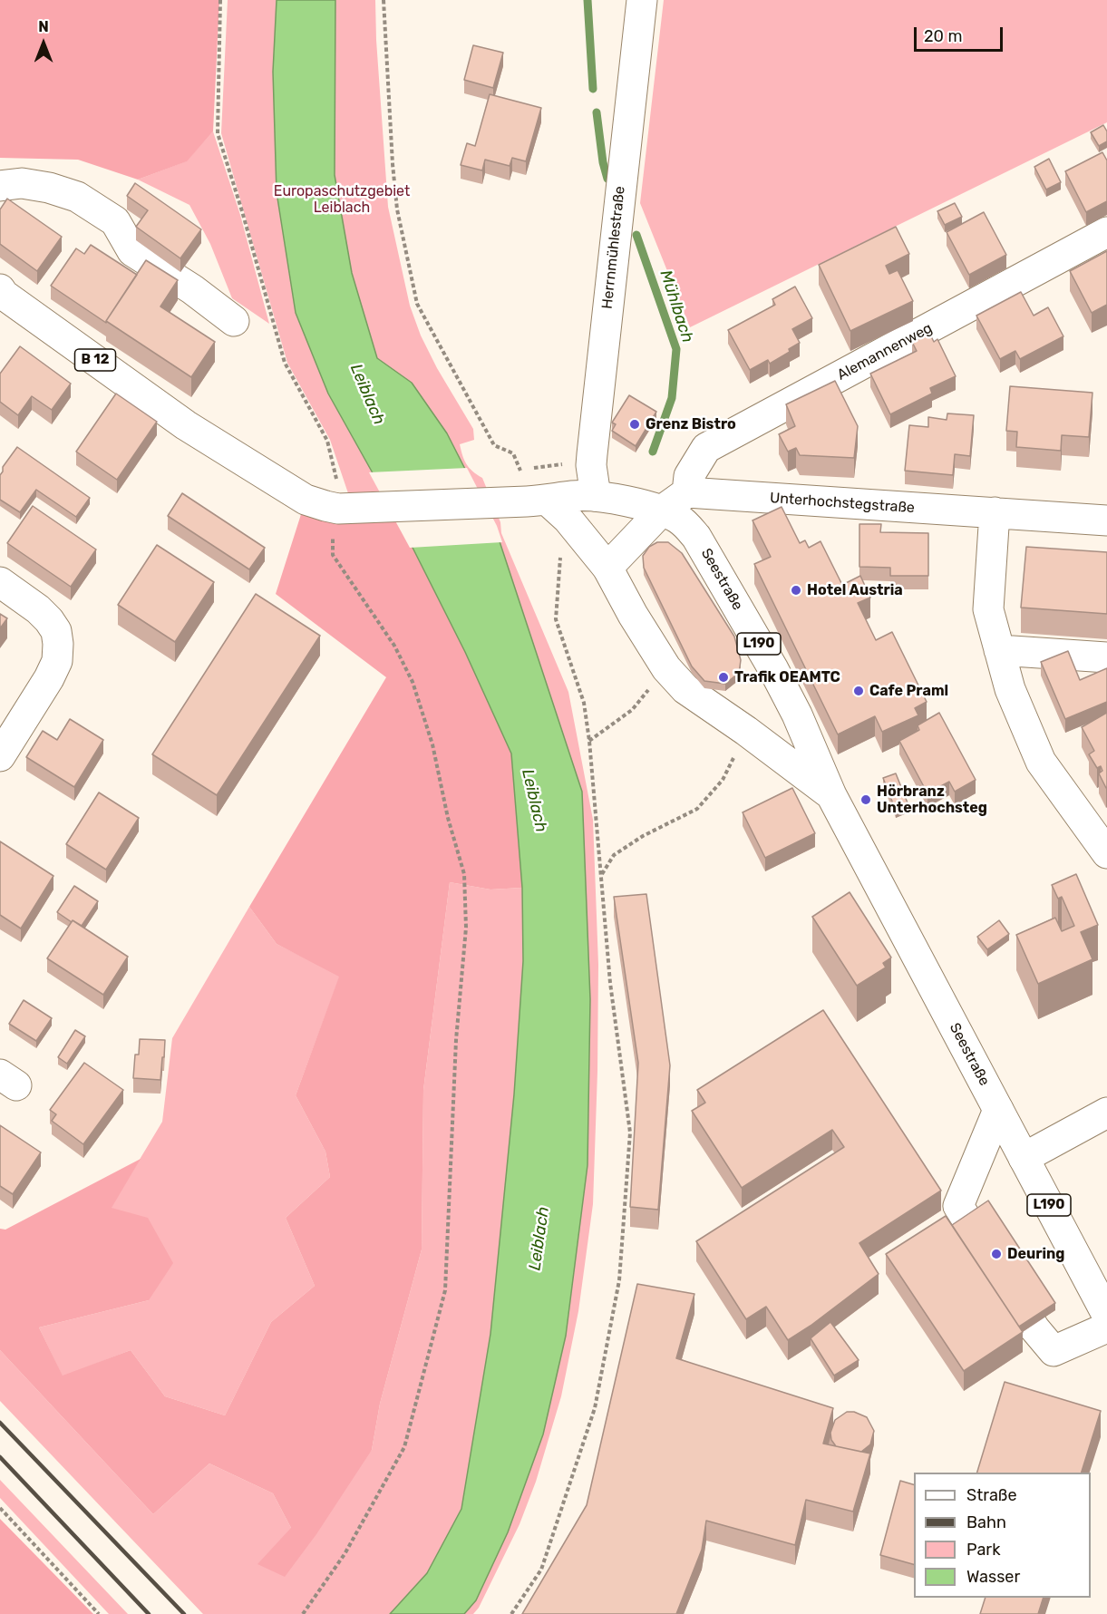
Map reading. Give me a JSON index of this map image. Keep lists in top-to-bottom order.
{
  "streets": {
    "main road": [
      "Herrnmühlestraße",
      "Alemannenweg",
      "B 12",
      "Unterhochstegstraße",
      "Seestraße",
      "L190"
    ]
  },
  "crossings": [
    ["Herrnmühlestraße", "Seestraße"],
    ["Alemannenweg", "Unterhochstegstraße"],
    ["B 12", "Seestraße"]
  ],
  "water": ["Mühlbach", "Leiblach"],
  "parks": ["Europaschutzgebiet Leiblach"],
  "places": [
    "Grenz Bistro",
    "Hotel Austria",
    "Trafik OEAMTC",
    "Cafe Praml",
    "Hörbranz Unterhochsteg",
    "Deuring"
  ],
  "legend": [
    "Straße",
    "Bahn",
    "Park",
    "Wasser"
  ],
  "scale_bar": "20 m",
  "north": "top"
}
